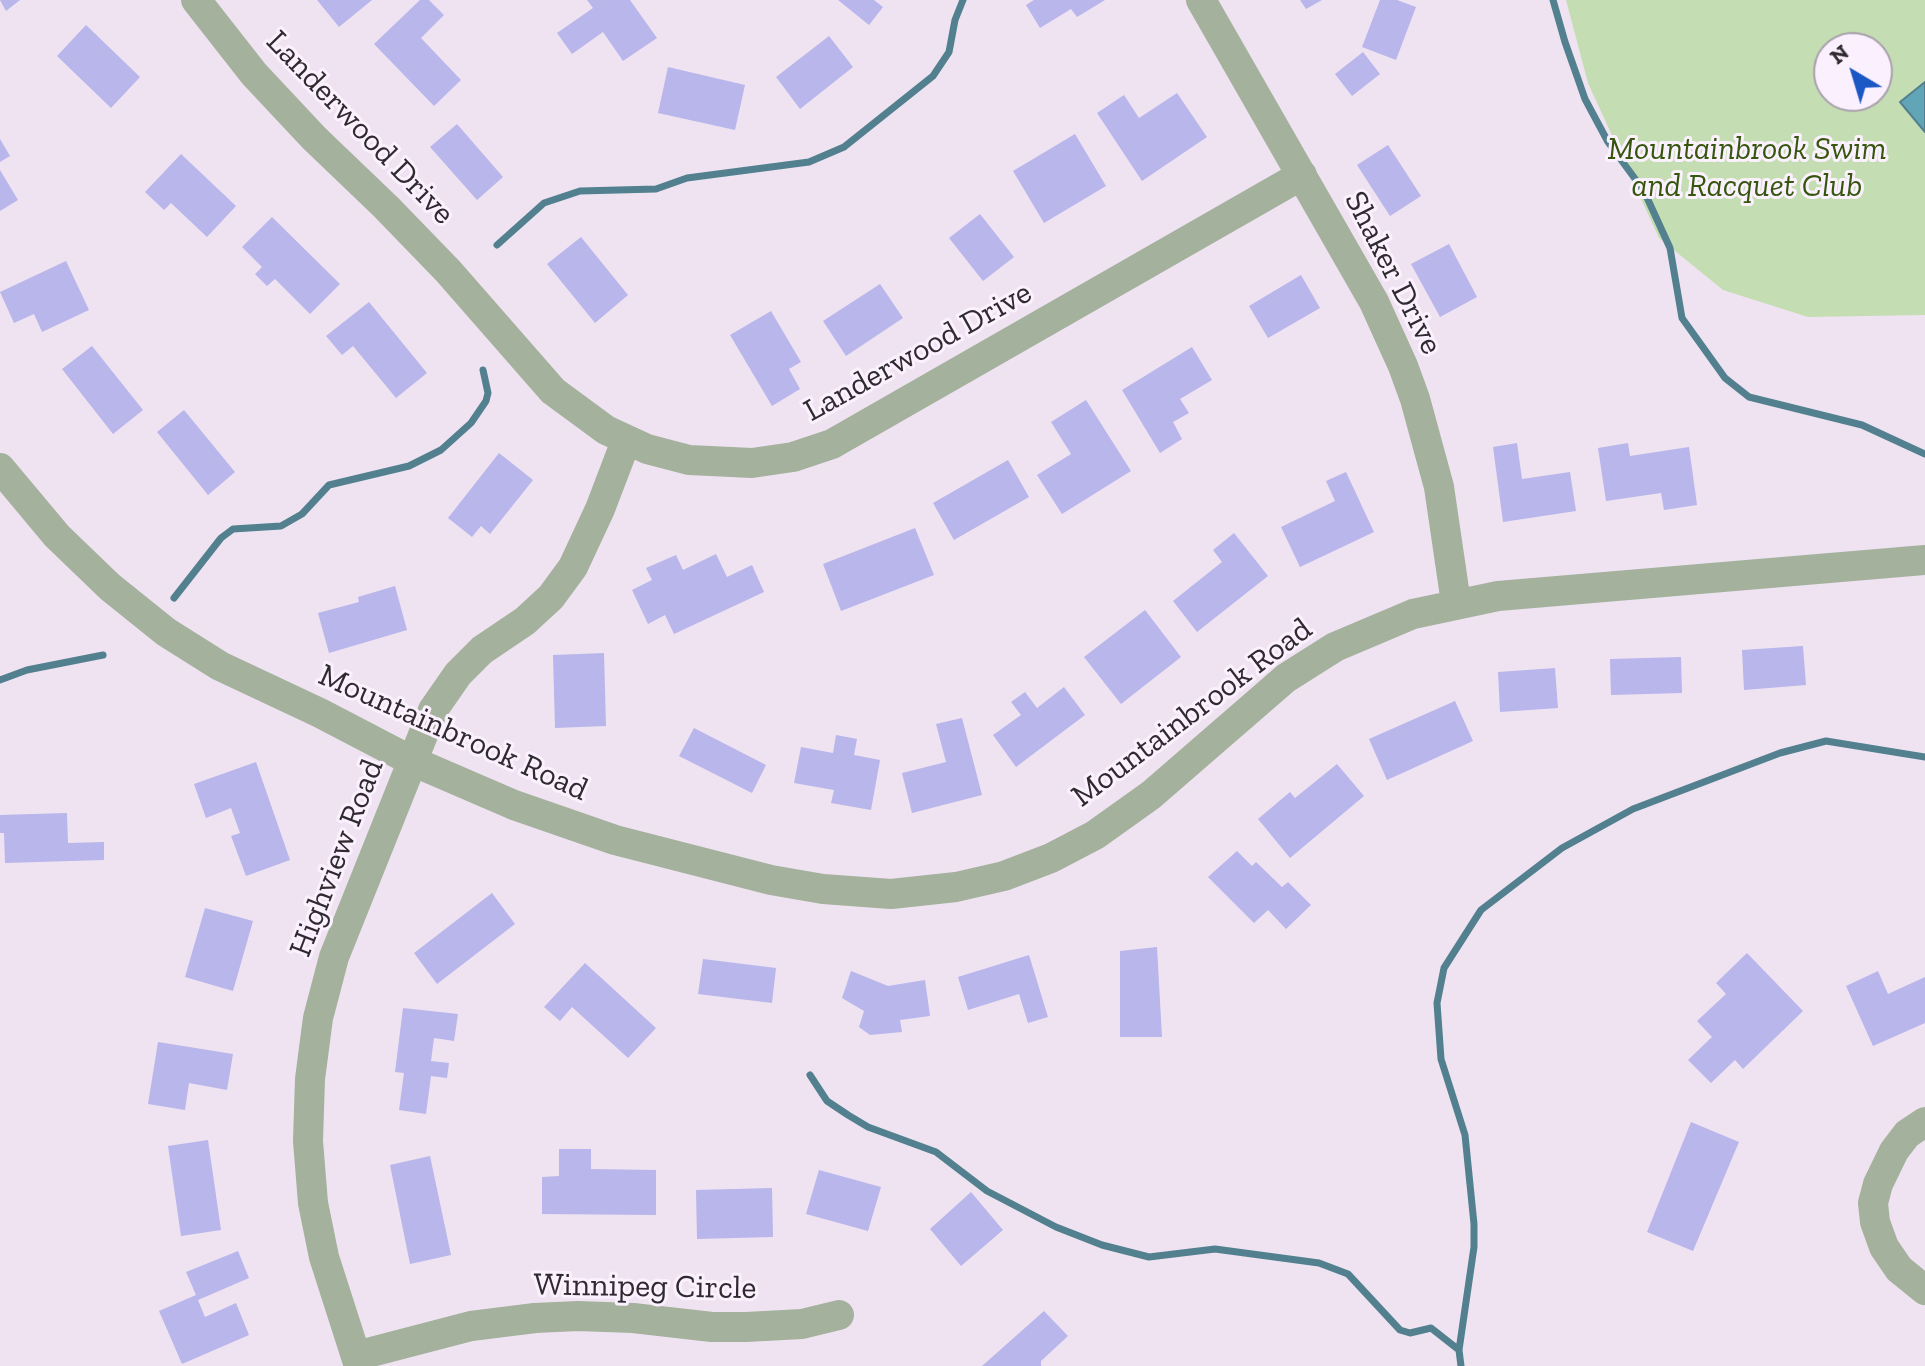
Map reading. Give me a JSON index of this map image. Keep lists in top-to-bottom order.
{
  "streets": {
    "street": [
      "Landerwood Drive",
      "Shaker Drive",
      "Mountainbrook Road",
      "Highview Road",
      "Winnipeg Circle"
    ]
  },
  "crossings": [
    ["Landerwood Drive", "Shaker Drive"],
    ["Landerwood Drive", "Highview Road"],
    ["Shaker Drive", "Mountainbrook Road"],
    ["Mountainbrook Road", "Highview Road"],
    ["Highview Road", "Winnipeg Circle"]
  ],
  "parks": ["Mountainbrook Swim and Racquet Club"],
  "north": "top left"
}
